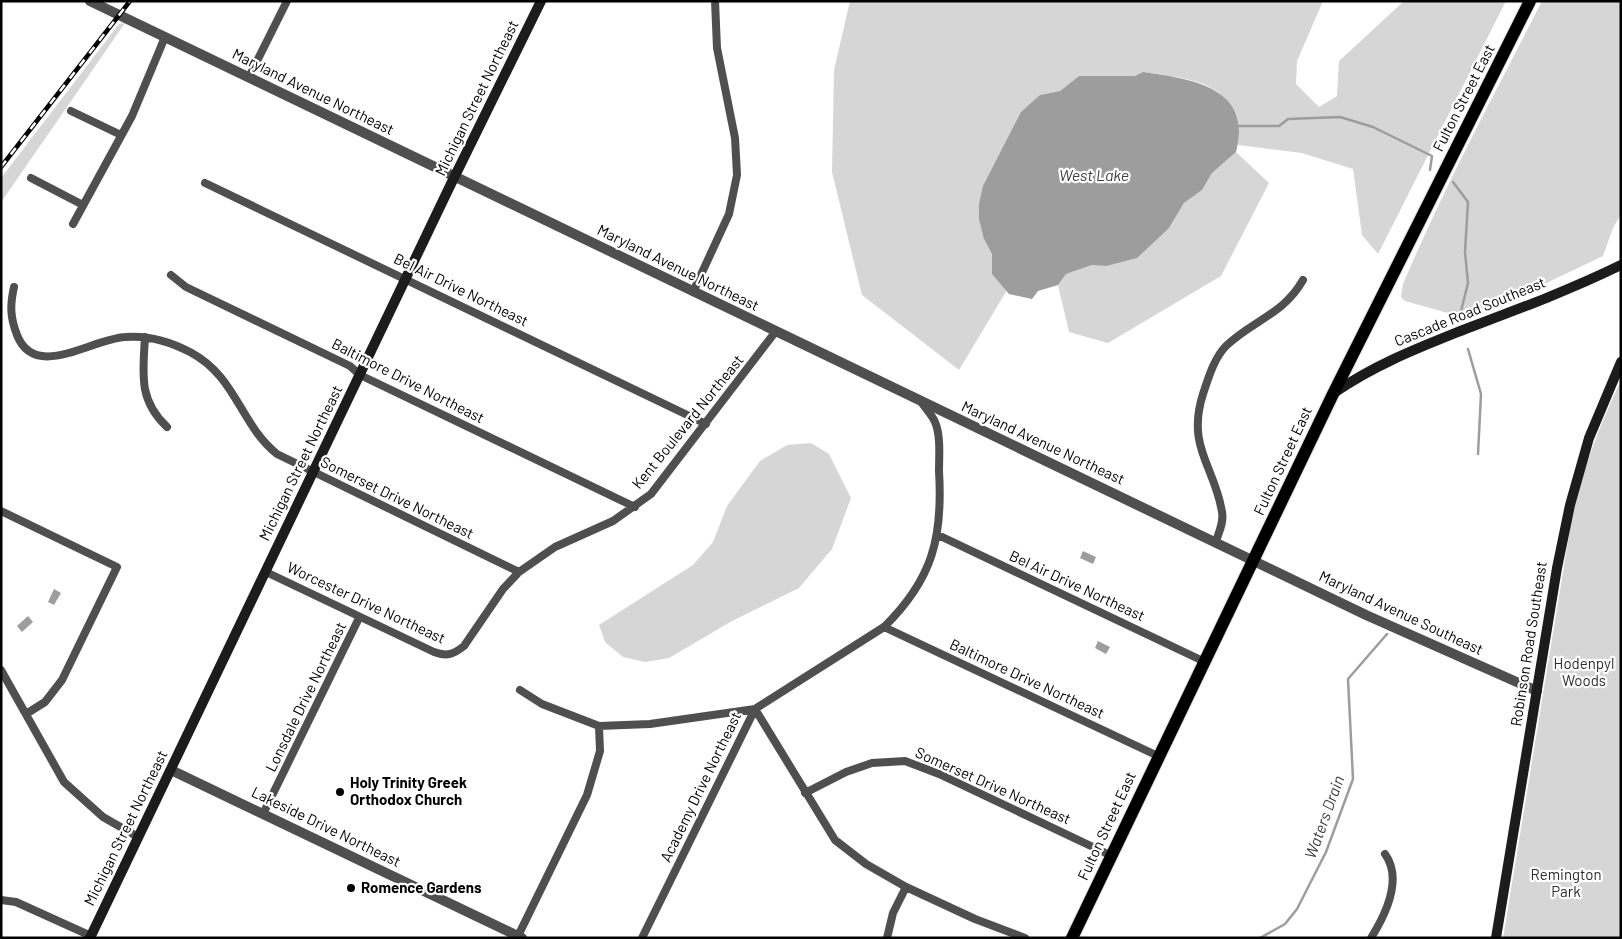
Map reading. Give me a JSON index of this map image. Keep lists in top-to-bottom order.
{
  "streets": {
    "main road": [
      "Michigan Street Northeast",
      "Fulton Street East",
      "Cascade Road Southeast",
      "Robinson Road Southeast"
    ],
    "street": [
      "Maryland Avenue Northeast",
      "Bel Air Drive Northeast",
      "Baltimore Drive Northeast",
      "Kent Boulevard Northeast",
      "Somerset Drive Northeast",
      "Worcester Drive Northeast",
      "Maryland Avenue Southeast",
      "Lonsdale Drive Northeast",
      "Academy Drive Northeast",
      "Lakeside Drive Northeast"
    ]
  },
  "crossings": [
    ["Maryland Avenue Northeast", "Michigan Street Northeast"],
    ["Maryland Avenue Northeast", "Fulton Street East"],
    ["Maryland Avenue Northeast", "Kent Boulevard Northeast"],
    ["Maryland Avenue Northeast", "Maryland Avenue Southeast"],
    ["Maryland Avenue Northeast", "Academy Drive Northeast"],
    ["Michigan Street Northeast", "Bel Air Drive Northeast"],
    ["Michigan Street Northeast", "Baltimore Drive Northeast"],
    ["Michigan Street Northeast", "Somerset Drive Northeast"],
    ["Michigan Street Northeast", "Worcester Drive Northeast"],
    ["Michigan Street Northeast", "Lakeside Drive Northeast"],
    ["Fulton Street East", "Bel Air Drive Northeast"],
    ["Fulton Street East", "Cascade Road Southeast"],
    ["Fulton Street East", "Baltimore Drive Northeast"],
    ["Fulton Street East", "Somerset Drive Northeast"],
    ["Fulton Street East", "Maryland Avenue Southeast"],
    ["Bel Air Drive Northeast", "Kent Boulevard Northeast"],
    ["Bel Air Drive Northeast", "Academy Drive Northeast"],
    ["Baltimore Drive Northeast", "Kent Boulevard Northeast"],
    ["Baltimore Drive Northeast", "Academy Drive Northeast"],
    ["Kent Boulevard Northeast", "Somerset Drive Northeast"],
    ["Kent Boulevard Northeast", "Worcester Drive Northeast"],
    ["Worcester Drive Northeast", "Lonsdale Drive Northeast"],
    ["Maryland Avenue Southeast", "Robinson Road Southeast"],
    ["Lonsdale Drive Northeast", "Lakeside Drive Northeast"]
  ],
  "water": ["West Lake", "Waters Drain"],
  "parks": ["Hodenpyl Woods", "Remington Park"],
  "places": ["Holy Trinity Greek Orthodox Church", "Romence Gardens"]
}
